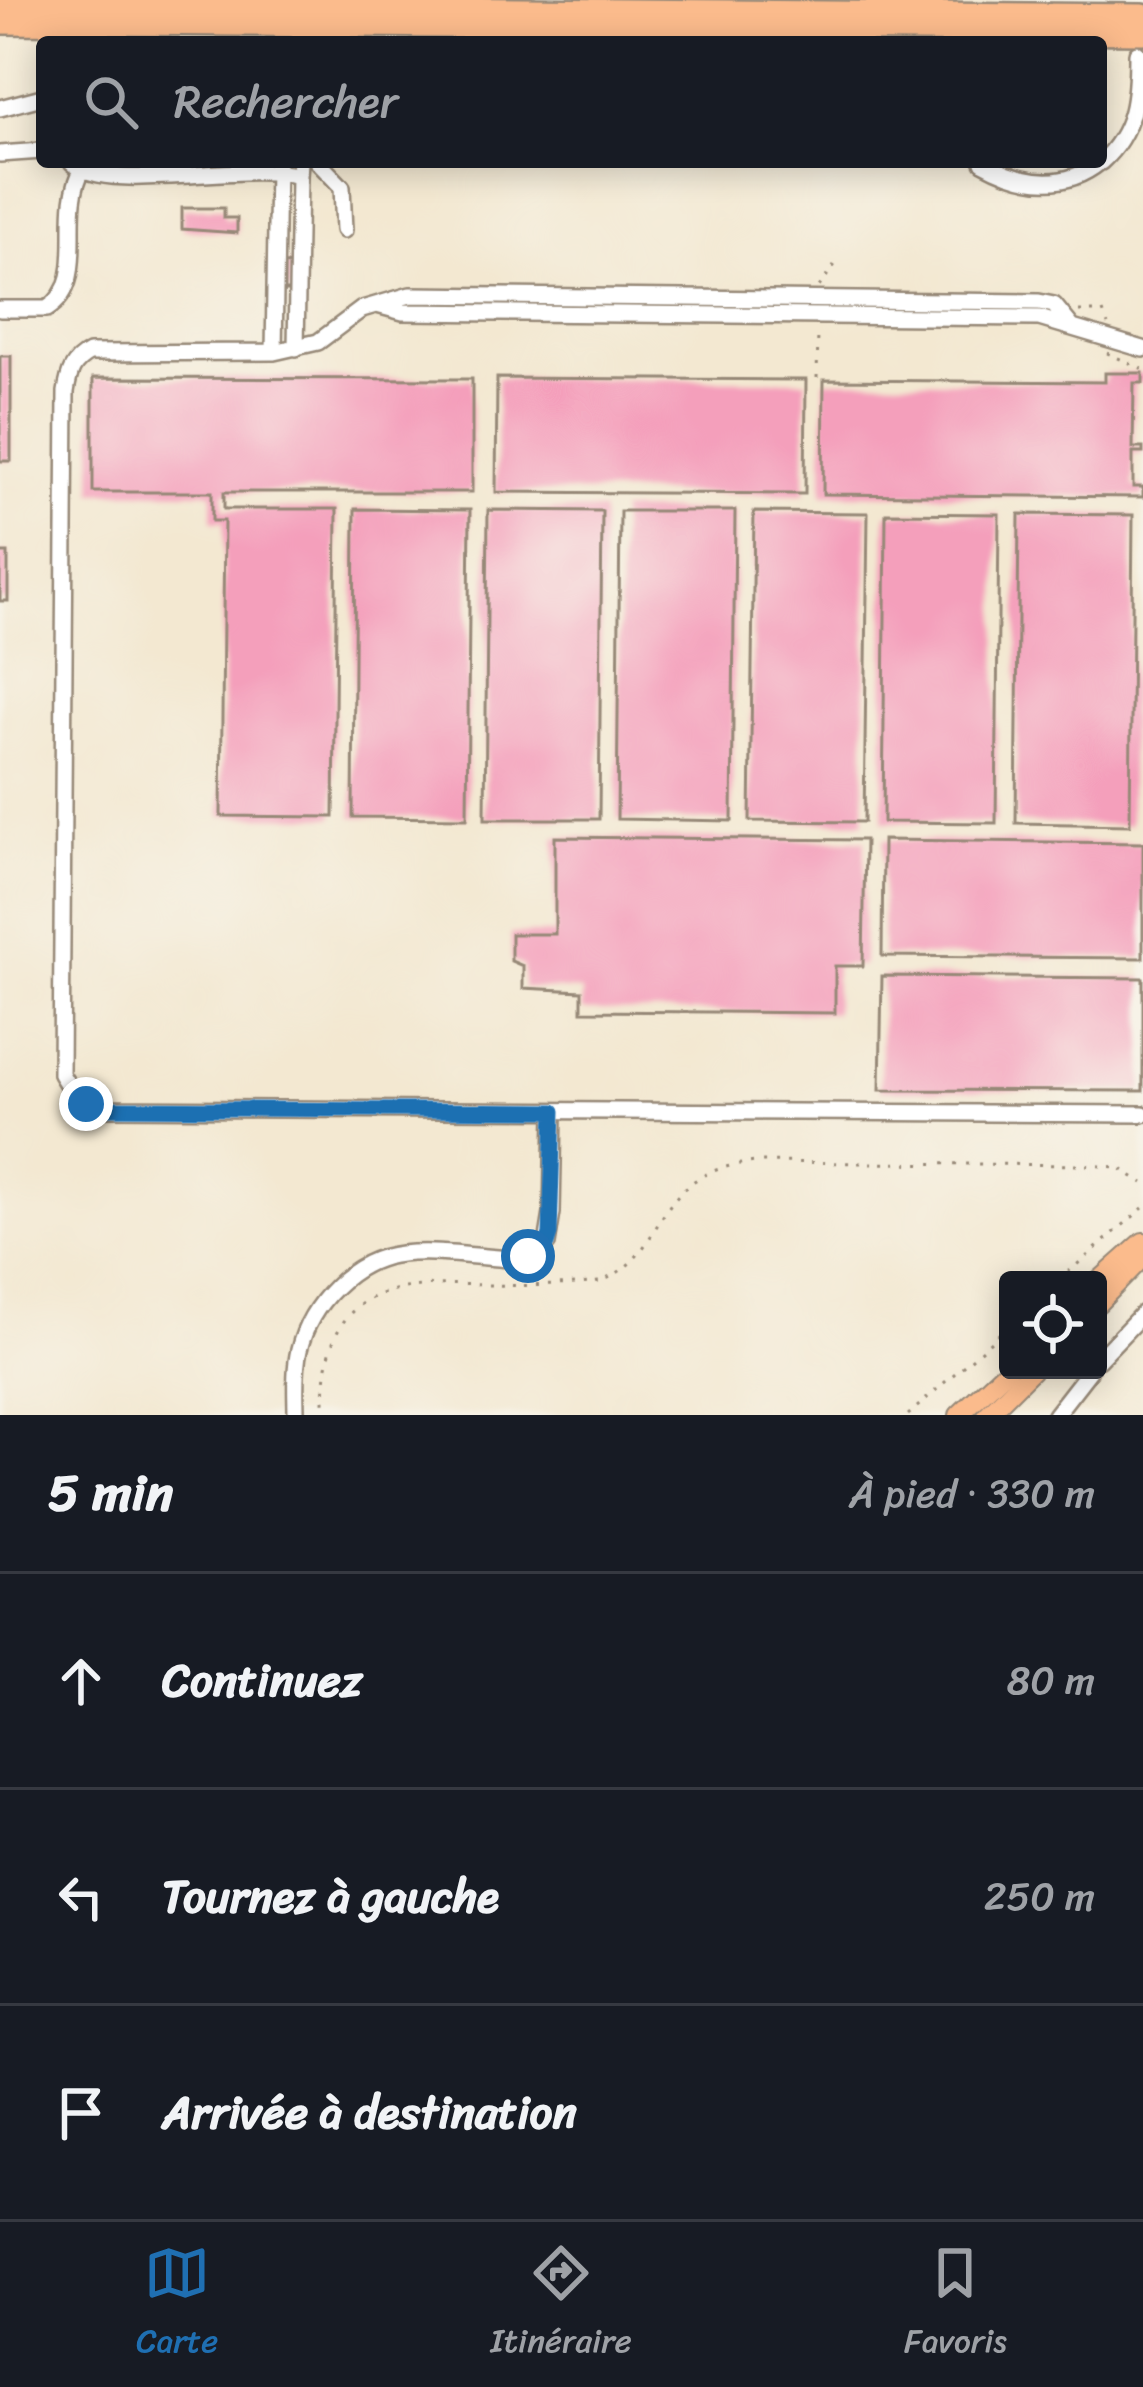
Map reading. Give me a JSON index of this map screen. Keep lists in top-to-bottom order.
{
  "page": {
    "search": "Rechercher",
    "heading": ["5 min", "À pied · 330 m"],
    "list": [
      ["Continuez", "80 m"],
      ["Tournez à gauche", "250 m"],
      "Arrivée à destination"
    ],
    "nav": ["Carte", "Itinéraire", "Favoris"]
  }
}
